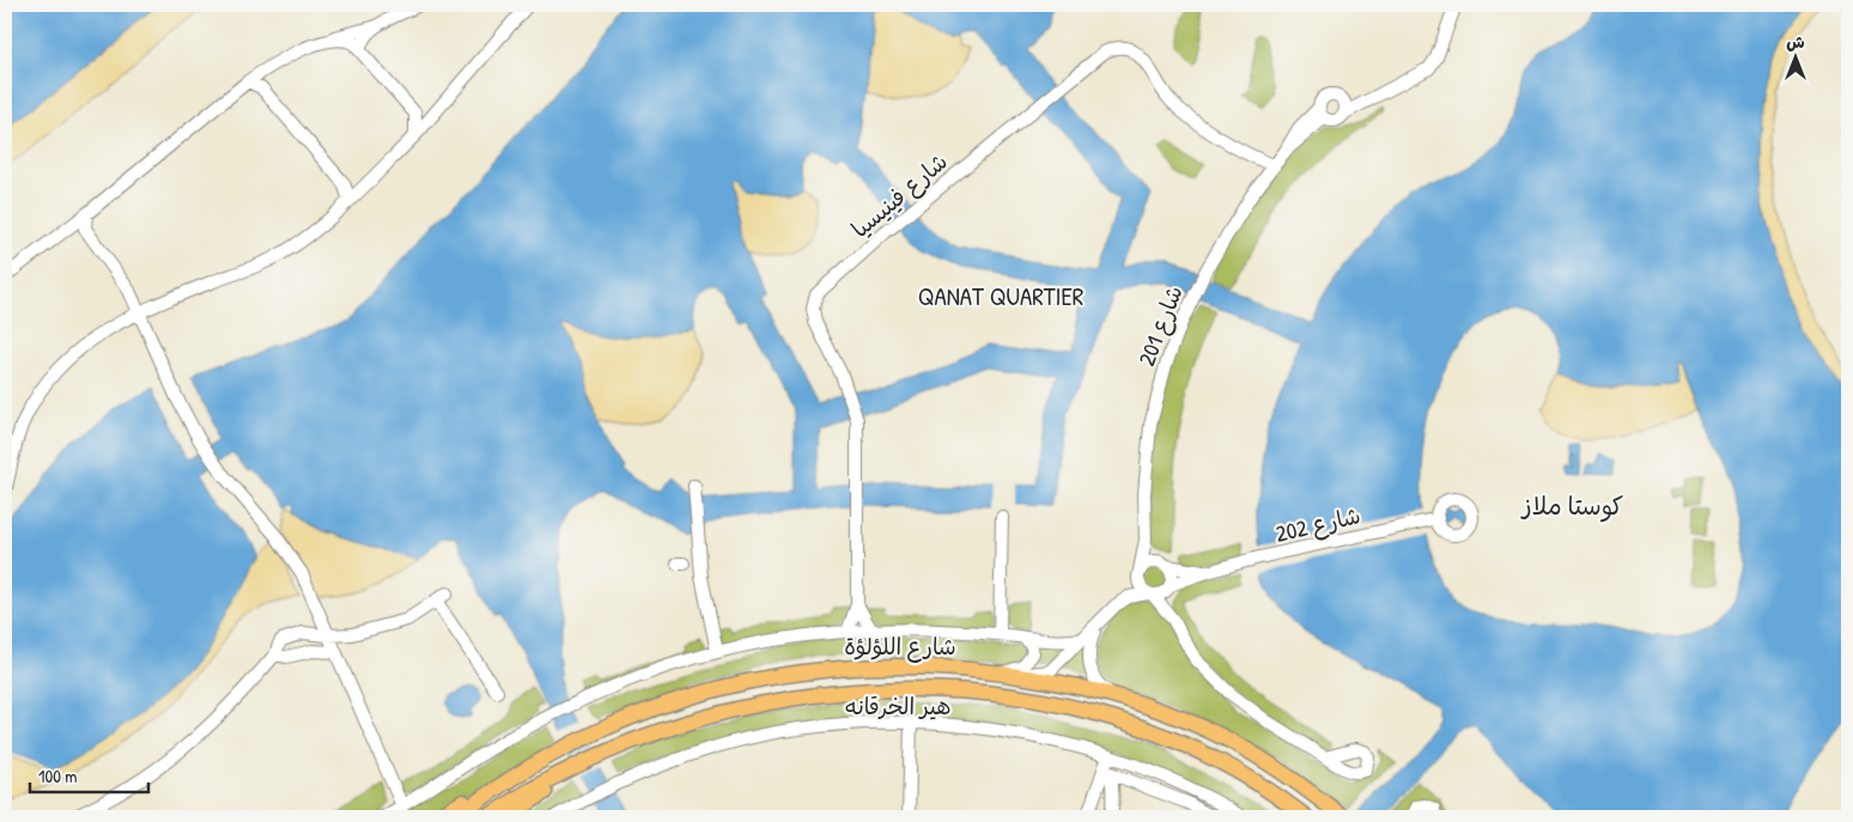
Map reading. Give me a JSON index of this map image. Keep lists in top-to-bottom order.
{
  "streets": {
    "main road": ["شارع اللؤلؤة"],
    "street": [
      "شارع فينيسيا",
      "شارع 201",
      "شارع 202",
      "هير الخرقانه"
    ]
  },
  "crossings": [
    ["شارع فينيسيا", "شارع 201"],
    ["شارع 201", "شارع 202"],
    ["شارع 201", "شارع اللؤلؤة"]
  ],
  "districts": ["QANAT QUARTIER", "كوستا ملاز"],
  "scale_bar": "100 m",
  "north": "top"
}
